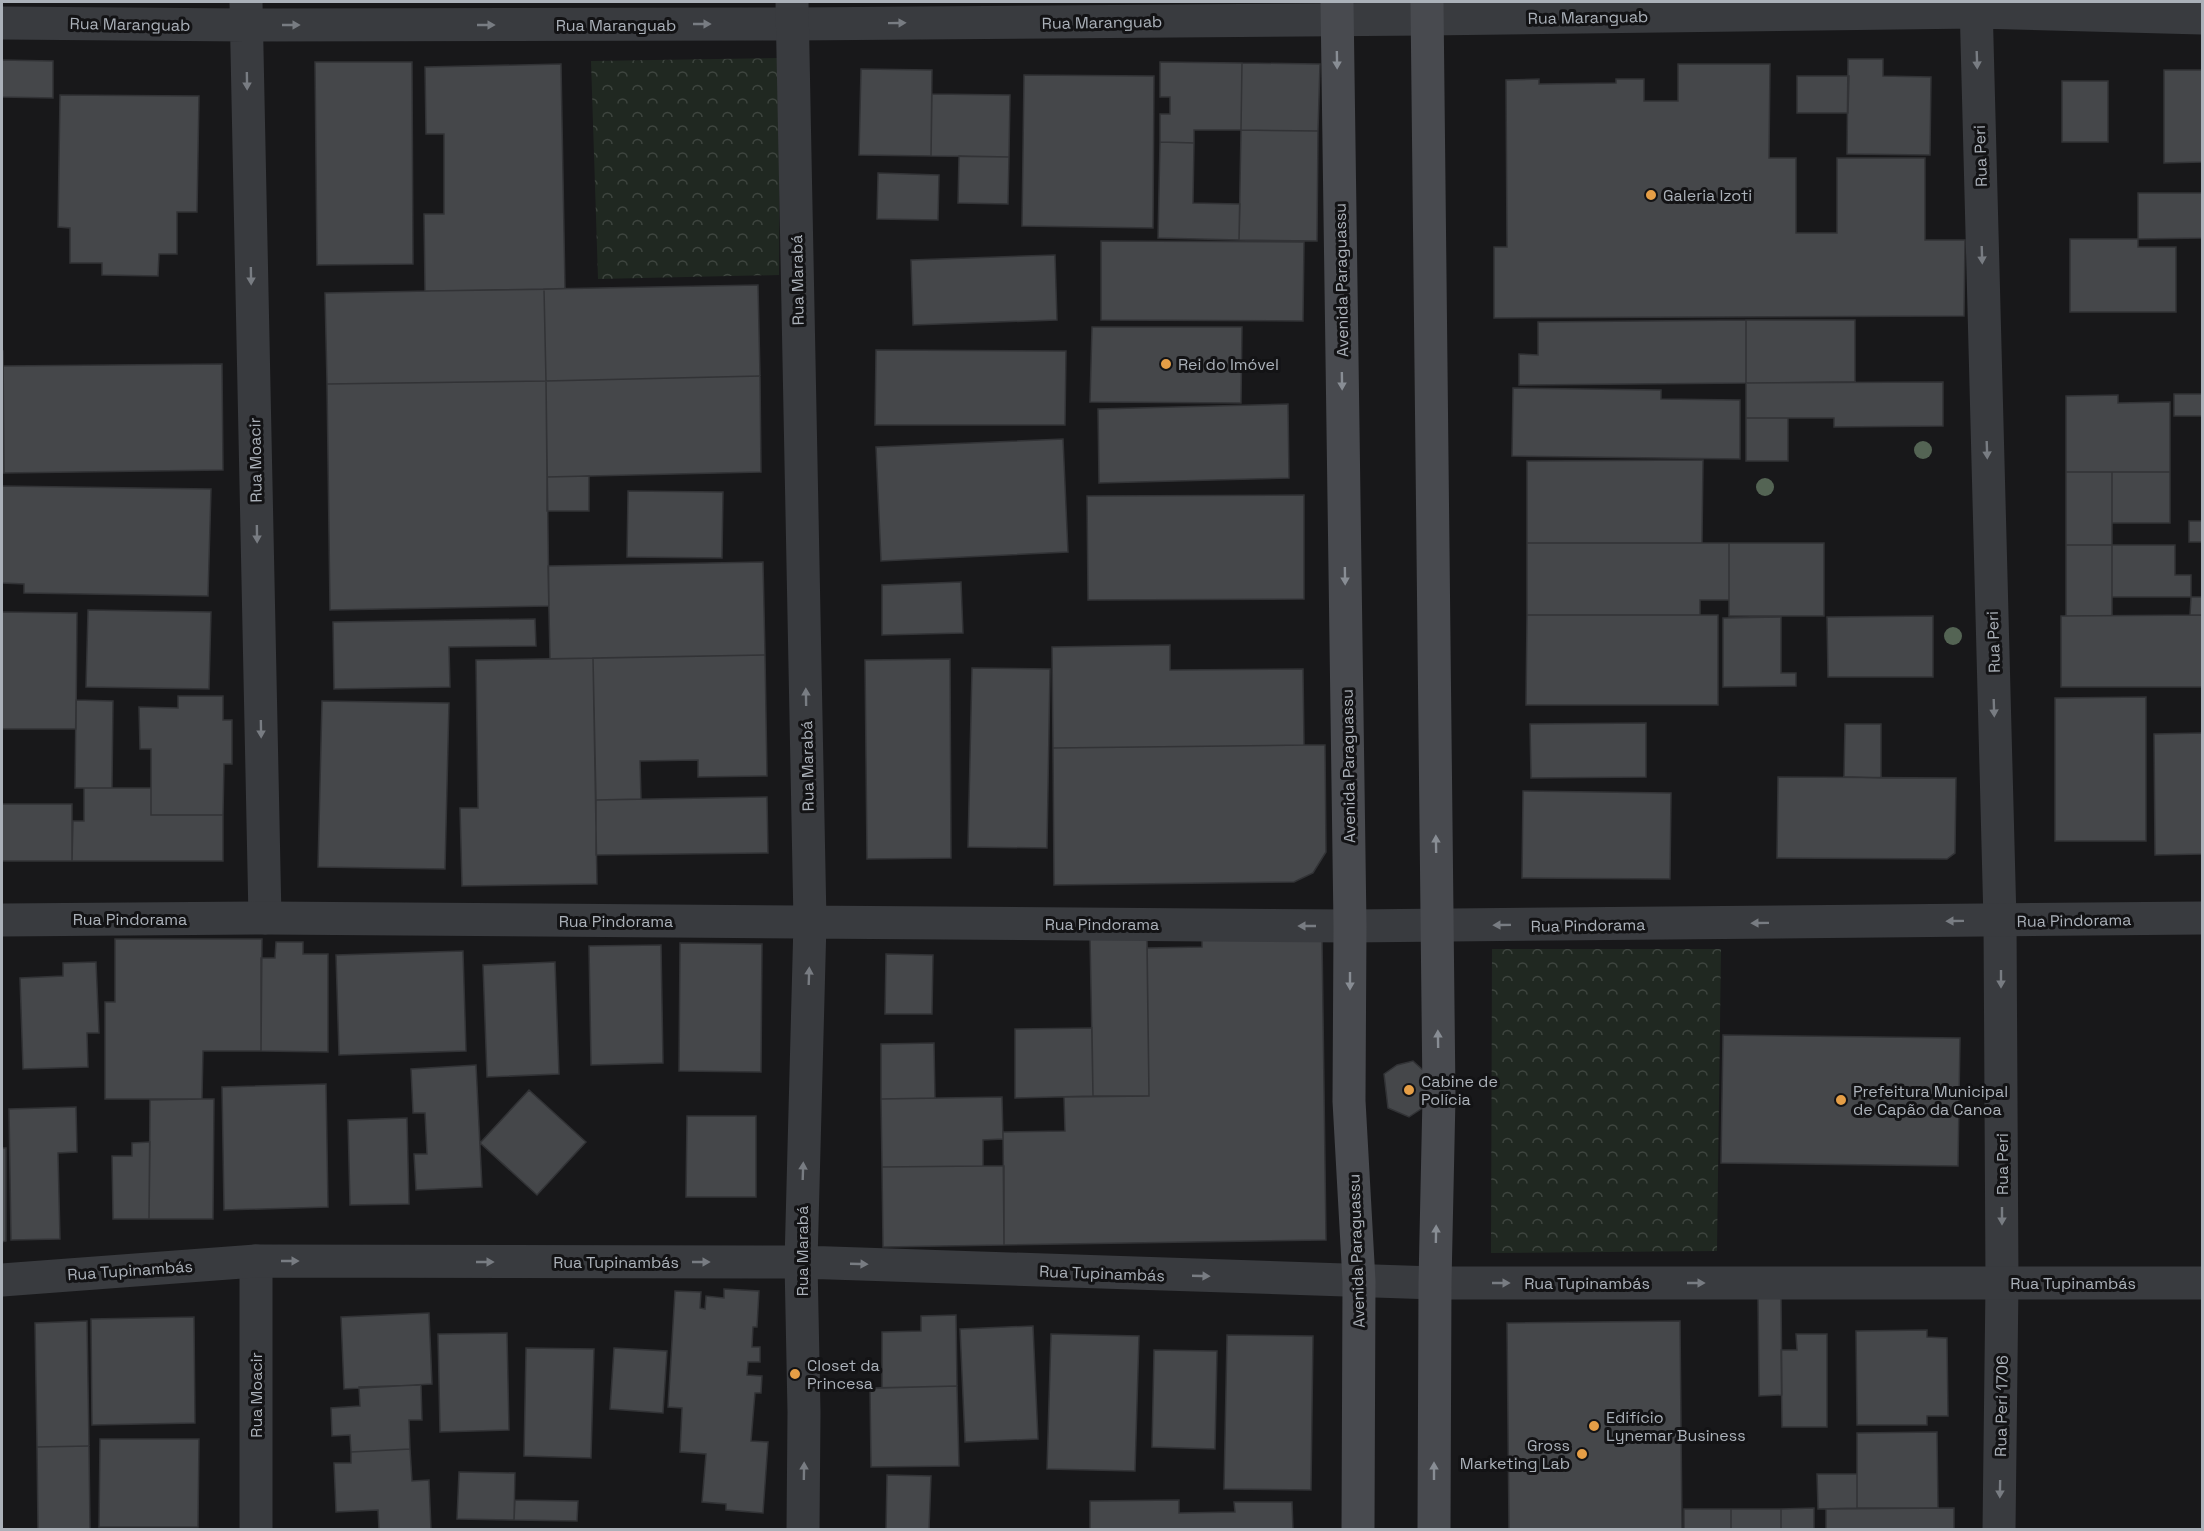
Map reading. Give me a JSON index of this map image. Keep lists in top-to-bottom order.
{
  "streets": {
    "main road": ["Avenida Paraguassu"],
    "street": [
      "Rua Maranguab",
      "Rua Peri",
      "Rua Marabá",
      "Rua Moacir",
      "Rua Pindorama",
      "Rua Tupinambás",
      "Rua Peri 1706"
    ]
  },
  "crossings": [
    ["Rua Maranguab", "Rua Peri"],
    ["Rua Maranguab", "Rua Marabá"],
    ["Rua Maranguab", "Avenida Paraguassu"],
    ["Rua Maranguab", "Rua Moacir"],
    ["Rua Peri", "Rua Pindorama"],
    ["Rua Peri", "Rua Tupinambás"],
    ["Rua Peri", "Rua Peri 1706"],
    ["Rua Marabá", "Rua Pindorama"],
    ["Rua Marabá", "Rua Tupinambás"],
    ["Avenida Paraguassu", "Rua Pindorama"],
    ["Avenida Paraguassu", "Rua Tupinambás"],
    ["Rua Moacir", "Rua Pindorama"],
    ["Rua Moacir", "Rua Tupinambás"],
    ["Rua Tupinambás", "Rua Peri 1706"]
  ],
  "one_way": [
    "Rua Maranguab",
    "Rua Peri",
    "Rua Marabá",
    "Rua Moacir",
    "Rua Pindorama",
    "Rua Tupinambás",
    "Rua Peri 1706"
  ],
  "places": [
    "Galeria Izoti",
    "Rei do Imóvel",
    "Cabine de Polícia",
    "Prefeitura Municipal de Capão da Canoa",
    "Closet da Princesa",
    "Edifício Lynemar Business",
    "Gross Marketing Lab"
  ]
}
